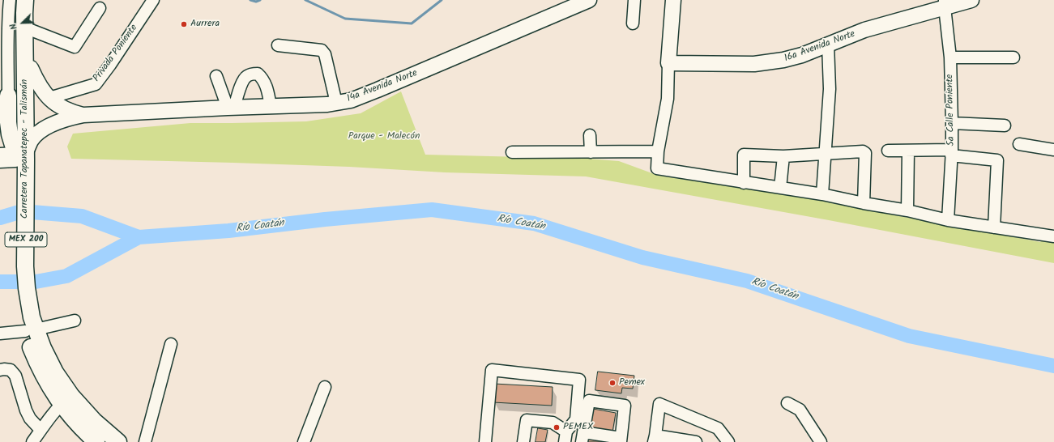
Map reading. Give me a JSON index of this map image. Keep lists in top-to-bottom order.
{
  "streets": {
    "highway": ["Carretera Tapanatepec - Talismán", "MEX 200"],
    "main road": ["16a Avenida Norte", "14a Avenida Norte"],
    "street": ["Privada Poniente", "5a Calle Poniente"]
  },
  "crossings": [
    ["16a Avenida Norte", "5a Calle Poniente"]
  ],
  "water": ["Río Coatán"],
  "parks": ["Parque - Malecón"],
  "places": ["Aurrera", "Pemex", "PEMEX"],
  "north": "bottom left"
}
